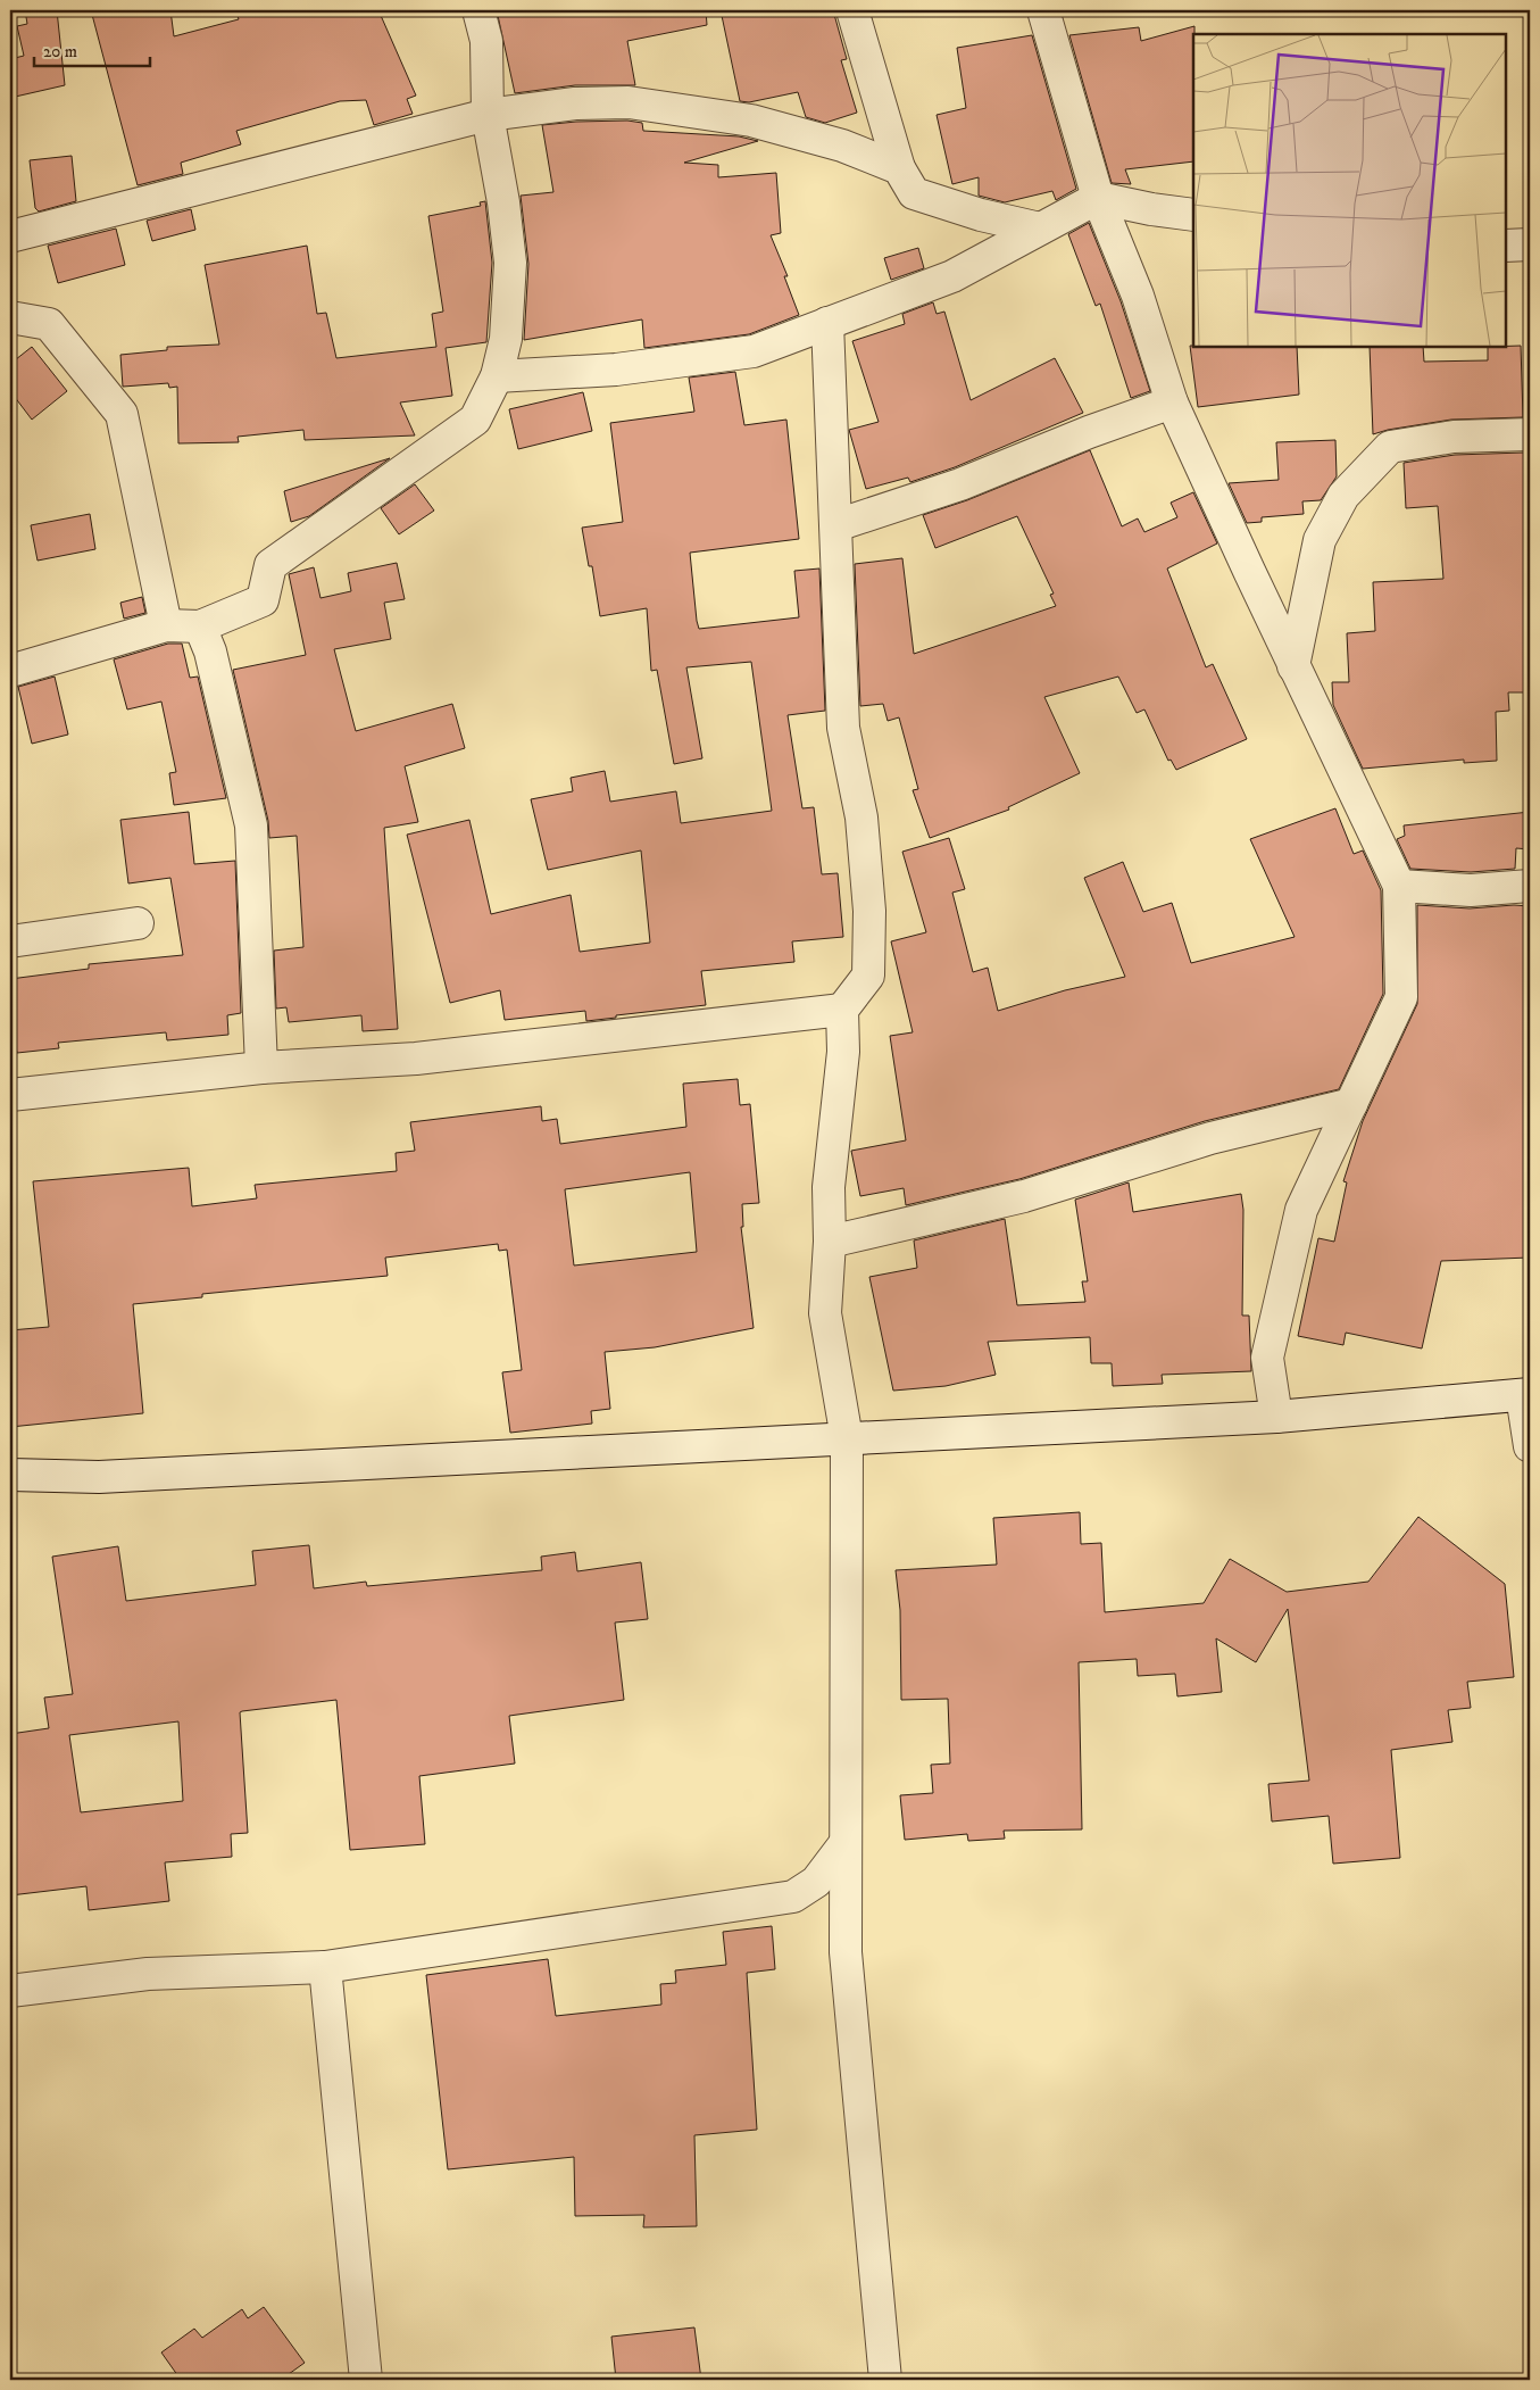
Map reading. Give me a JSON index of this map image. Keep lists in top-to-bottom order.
{
  "scale_bar": "20 m"
}
